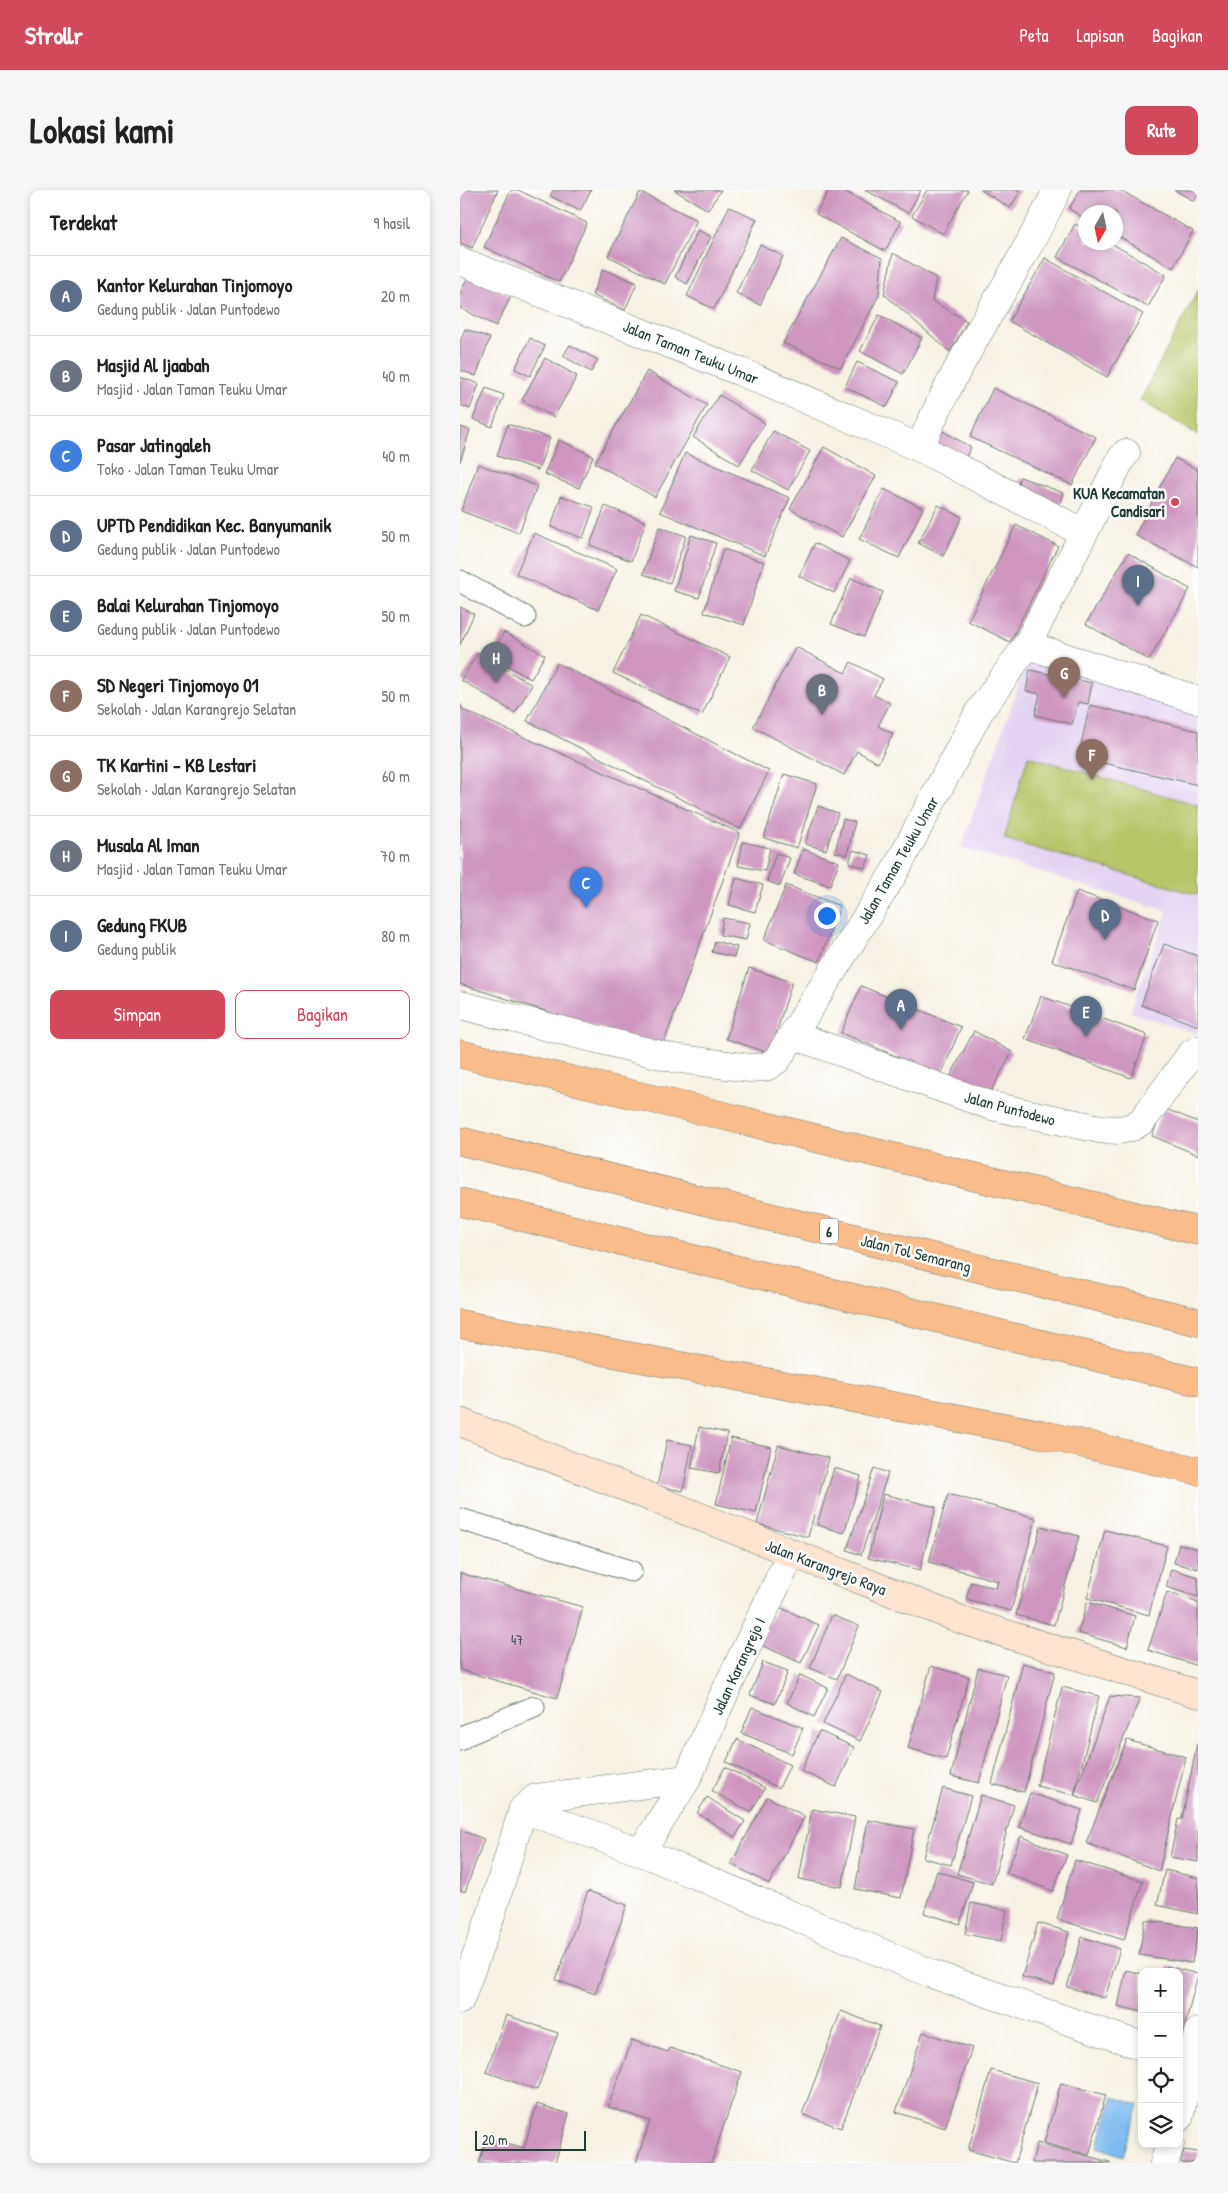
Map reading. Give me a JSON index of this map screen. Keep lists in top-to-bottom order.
{
  "streets": {
    "highway": ["6", "Jalan Tol Semarang"],
    "main road": ["Jalan Karangrejo Raya"],
    "street": ["Jalan Taman Teuku Umar", "Jalan Puntodewo", "Jalan Karangrejo I"]
  },
  "crossings": [
    ["Jalan Taman Teuku Umar", "Jalan Puntodewo"],
    ["Jalan Karangrejo Raya", "Jalan Karangrejo I"]
  ],
  "places": ["KUA Kecamatan Candisari"],
  "house_numbers": ["47"],
  "scale_bar": "20 m",
  "north": "bottom",
  "page": {
    "header": "Strollr",
    "nav": ["Peta", "Lapisan", "Bagikan"],
    "buttons": [
      "Rute",
      ["Simpan", "Bagikan"]
    ],
    "title": "Lokasi kami",
    "heading": ["Terdekat", "9 hasil"],
    "list": [
      {
        "mark": "A",
        "name": "Kantor Kelurahan Tinjomoyo",
        "note": "Gedung publik · Jalan Puntodewo",
        "value": "20 m"
      },
      {
        "mark": "B",
        "name": "Masjid Al Ijaabah",
        "note": "Masjid · Jalan Taman Teuku Umar",
        "value": "40 m"
      },
      {
        "mark": "C",
        "name": "Pasar Jatingaleh",
        "note": "Toko · Jalan Taman Teuku Umar",
        "value": "40 m"
      },
      {
        "mark": "D",
        "name": "UPTD Pendidikan Kec. Banyumanik",
        "note": "Gedung publik · Jalan Puntodewo",
        "value": "50 m"
      },
      {
        "mark": "E",
        "name": "Balai Kelurahan Tinjomoyo",
        "note": "Gedung publik · Jalan Puntodewo",
        "value": "50 m"
      },
      {
        "mark": "F",
        "name": "SD Negeri Tinjomoyo 01",
        "note": "Sekolah · Jalan Karangrejo Selatan",
        "value": "50 m"
      },
      {
        "mark": "G",
        "name": "TK Kartini - KB Lestari",
        "note": "Sekolah · Jalan Karangrejo Selatan",
        "value": "60 m"
      },
      {
        "mark": "H",
        "name": "Musala Al Iman",
        "note": "Masjid · Jalan Taman Teuku Umar",
        "value": "70 m"
      },
      {
        "mark": "I",
        "name": "Gedung FKUB",
        "note": "Gedung publik",
        "value": "80 m"
      }
    ],
    "pins": [
      "I",
      "H",
      "G",
      "B",
      "F",
      "C",
      "D",
      "A",
      "E"
    ],
    "map_buttons": ["+", "−"],
    "scale": "20 m"
  }
}
